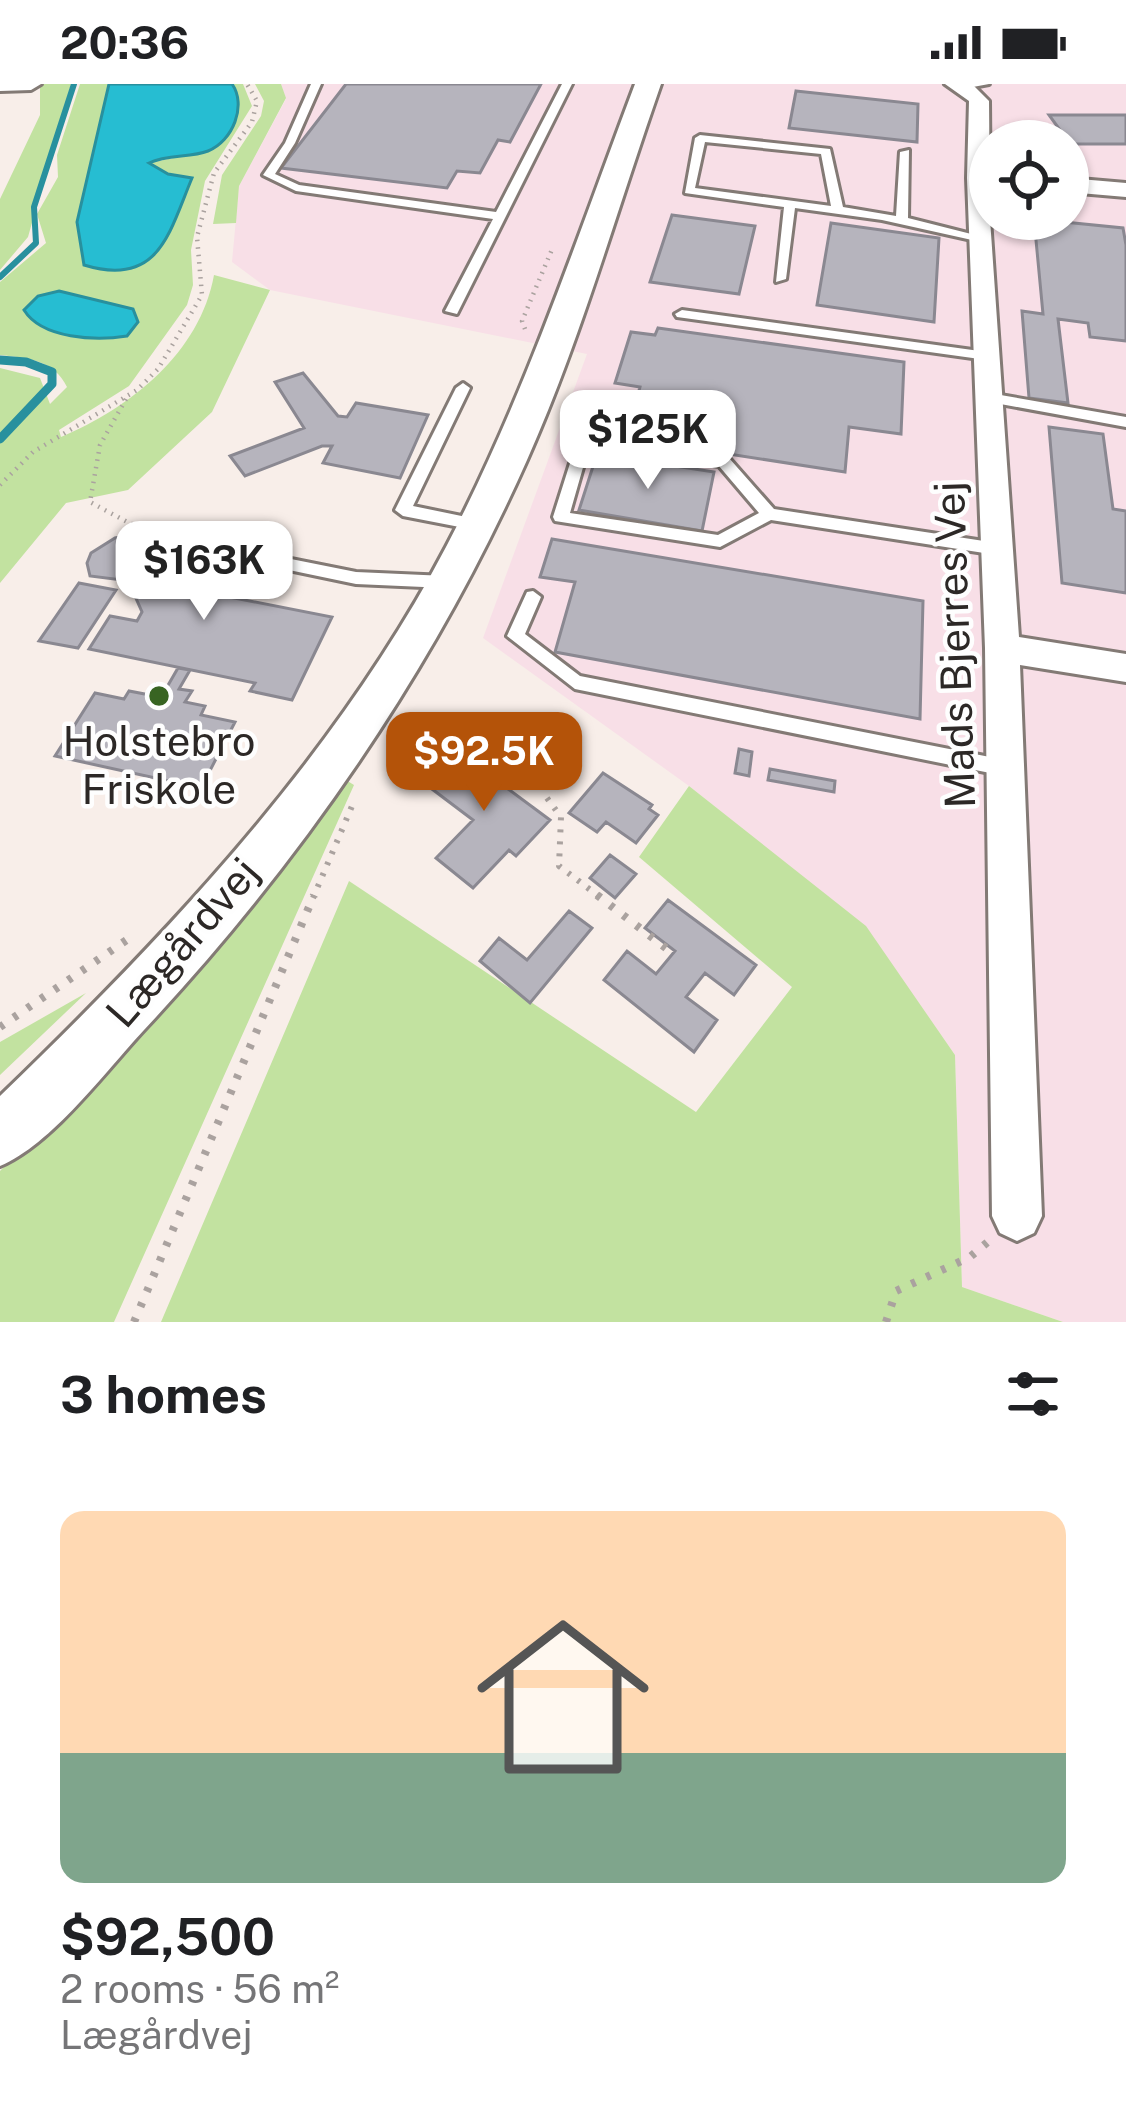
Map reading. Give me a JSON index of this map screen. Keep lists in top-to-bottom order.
{
  "streets": {
    "street": ["Mads Bjerres Vej", "Lægårdvej"]
  },
  "places": ["Holstebro Friskole"],
  "page": {
    "status": "20:36",
    "price": ["$125K", "$163K", "$92.5K"],
    "heading": "3 homes",
    "list": [
      {
        "name": "$92,500",
        "note": "2 rooms · 56 m² · Lægårdvej"
      }
    ]
  }
}
